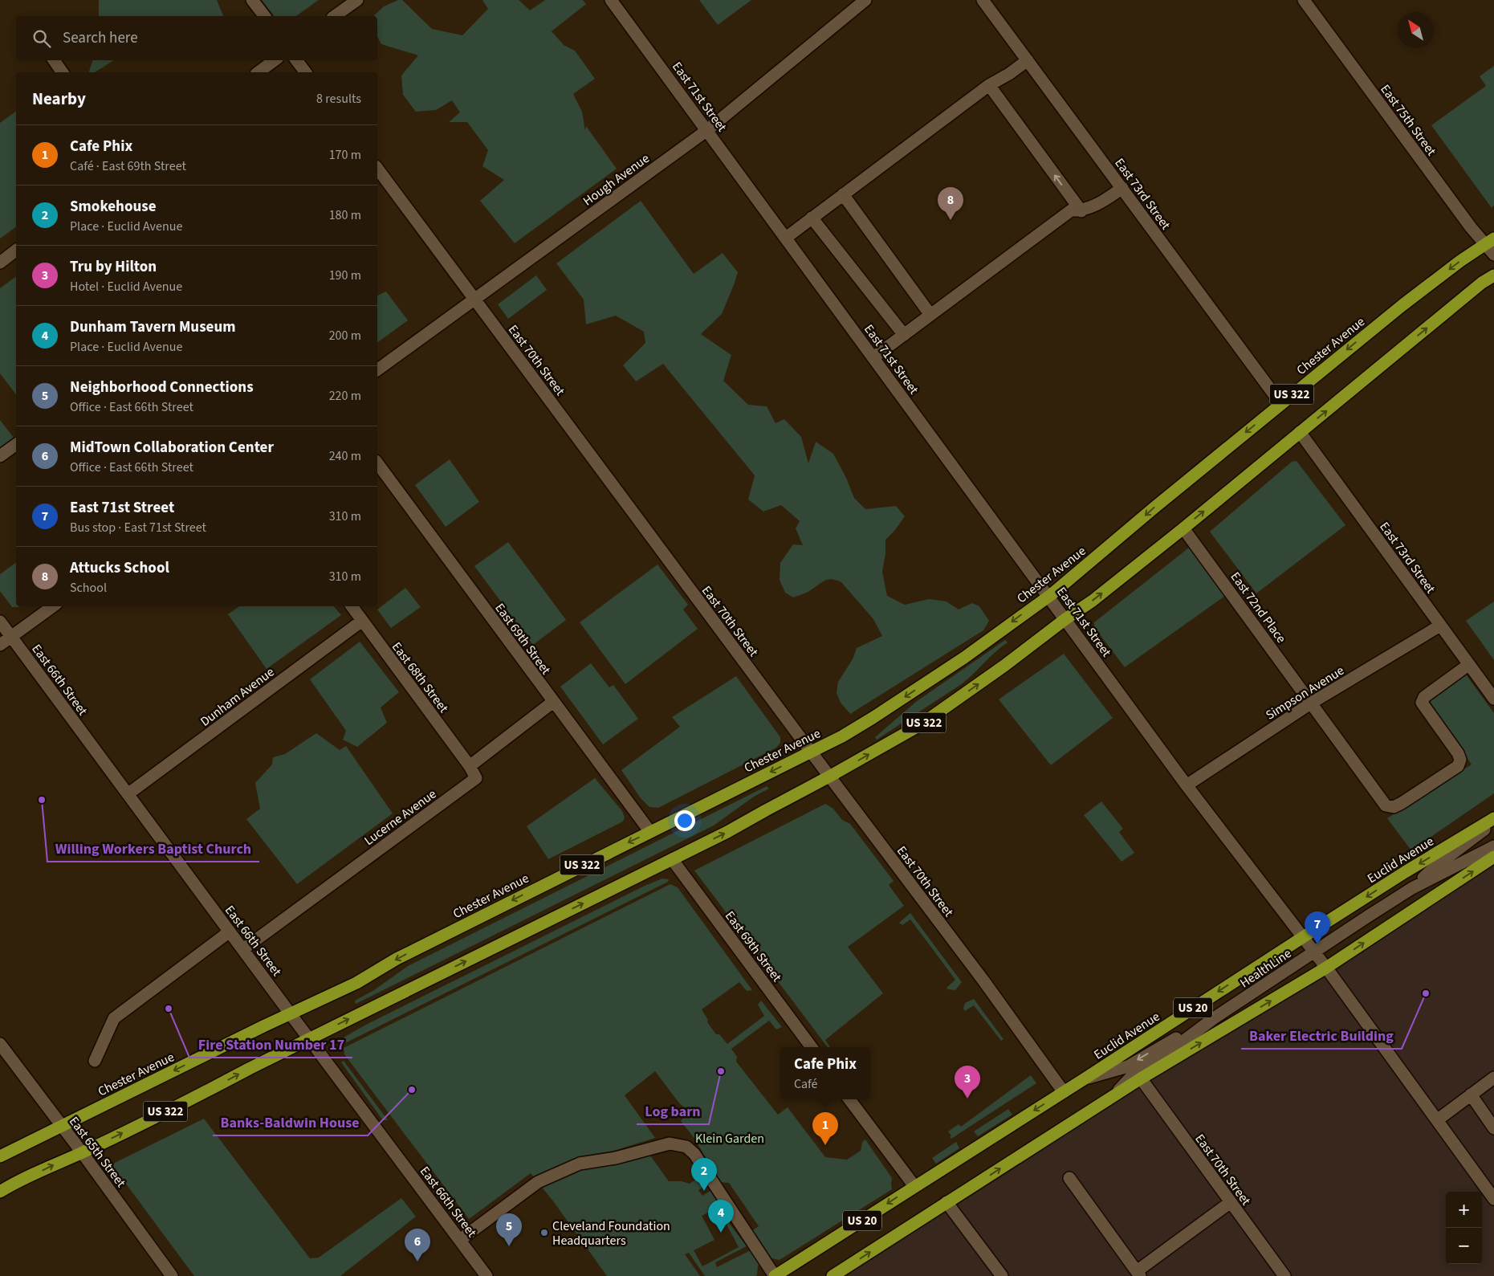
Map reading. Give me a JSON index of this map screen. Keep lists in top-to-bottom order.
{
  "streets": {
    "main road": [
      "Chester Avenue",
      "US 322",
      "Euclid Avenue",
      "US 20"
    ],
    "street": [
      "East 71st Street",
      "East 75th Street",
      "Hough Avenue",
      "East 73rd Street",
      "East 70th Street",
      "East 72nd Place",
      "East 69th Street",
      "East 68th Street",
      "East 66th Street",
      "Simpson Avenue",
      "Dunham Avenue",
      "Lucerne Avenue",
      "HealthLine",
      "East 65th Street"
    ]
  },
  "crossings": [
    ["East 71st Street", "Hough Avenue"],
    ["East 71st Street", "Chester Avenue"],
    ["East 71st Street", "US 322"],
    ["East 71st Street", "Simpson Avenue"],
    ["East 71st Street", "Euclid Avenue"],
    ["East 71st Street", "HealthLine"],
    ["East 71st Street", "US 20"],
    ["East 75th Street", "Chester Avenue"],
    ["Hough Avenue", "East 70th Street"],
    ["East 73rd Street", "Chester Avenue"],
    ["East 73rd Street", "US 322"],
    ["East 73rd Street", "East 72nd Place"],
    ["East 73rd Street", "Simpson Avenue"],
    ["Chester Avenue", "East 70th Street"],
    ["Chester Avenue", "East 69th Street"],
    ["Chester Avenue", "East 66th Street"],
    ["Chester Avenue", "East 65th Street"],
    ["East 70th Street", "US 322"],
    ["East 70th Street", "Euclid Avenue"],
    ["East 70th Street", "US 20"],
    ["US 322", "East 72nd Place"],
    ["US 322", "East 69th Street"],
    ["US 322", "East 66th Street"],
    ["US 322", "East 65th Street"],
    ["East 72nd Place", "Simpson Avenue"],
    ["East 68th Street", "Dunham Avenue"],
    ["East 68th Street", "Lucerne Avenue"],
    ["East 66th Street", "Dunham Avenue"],
    ["East 66th Street", "Lucerne Avenue"],
    ["Euclid Avenue", "HealthLine"],
    ["HealthLine", "US 20"]
  ],
  "parks": ["Klein Garden"],
  "places": [
    "Willing Workers Baptist Church",
    "Baker Electric Building",
    "Fire Station Number 17",
    "Log barn",
    "Banks-Baldwin House",
    "Cleveland Foundation Headquarters"
  ],
  "north": "top left",
  "page": {
    "search": "Search here",
    "heading": ["Nearby", "8 results"],
    "list": [
      {
        "mark": "1",
        "name": "Cafe Phix",
        "note": "Café · East 69th Street",
        "value": "170 m"
      },
      {
        "mark": "2",
        "name": "Smokehouse",
        "note": "Place · Euclid Avenue",
        "value": "180 m"
      },
      {
        "mark": "3",
        "name": "Tru by Hilton",
        "note": "Hotel · Euclid Avenue",
        "value": "190 m"
      },
      {
        "mark": "4",
        "name": "Dunham Tavern Museum",
        "note": "Place · Euclid Avenue",
        "value": "200 m"
      },
      {
        "mark": "5",
        "name": "Neighborhood Connections",
        "note": "Office · East 66th Street",
        "value": "220 m"
      },
      {
        "mark": "6",
        "name": "MidTown Collaboration Center",
        "note": "Office · East 66th Street",
        "value": "240 m"
      },
      {
        "mark": "7",
        "name": "East 71st Street",
        "note": "Bus stop · East 71st Street",
        "value": "310 m"
      },
      {
        "mark": "8",
        "name": "Attucks School",
        "note": "School",
        "value": "310 m"
      }
    ],
    "pins": [
      "8",
      "7",
      "3",
      "1",
      "2",
      "4",
      "5",
      "6"
    ],
    "popup": ["Cafe Phix", "Café"],
    "map_buttons": ["+", "−"]
  }
}
